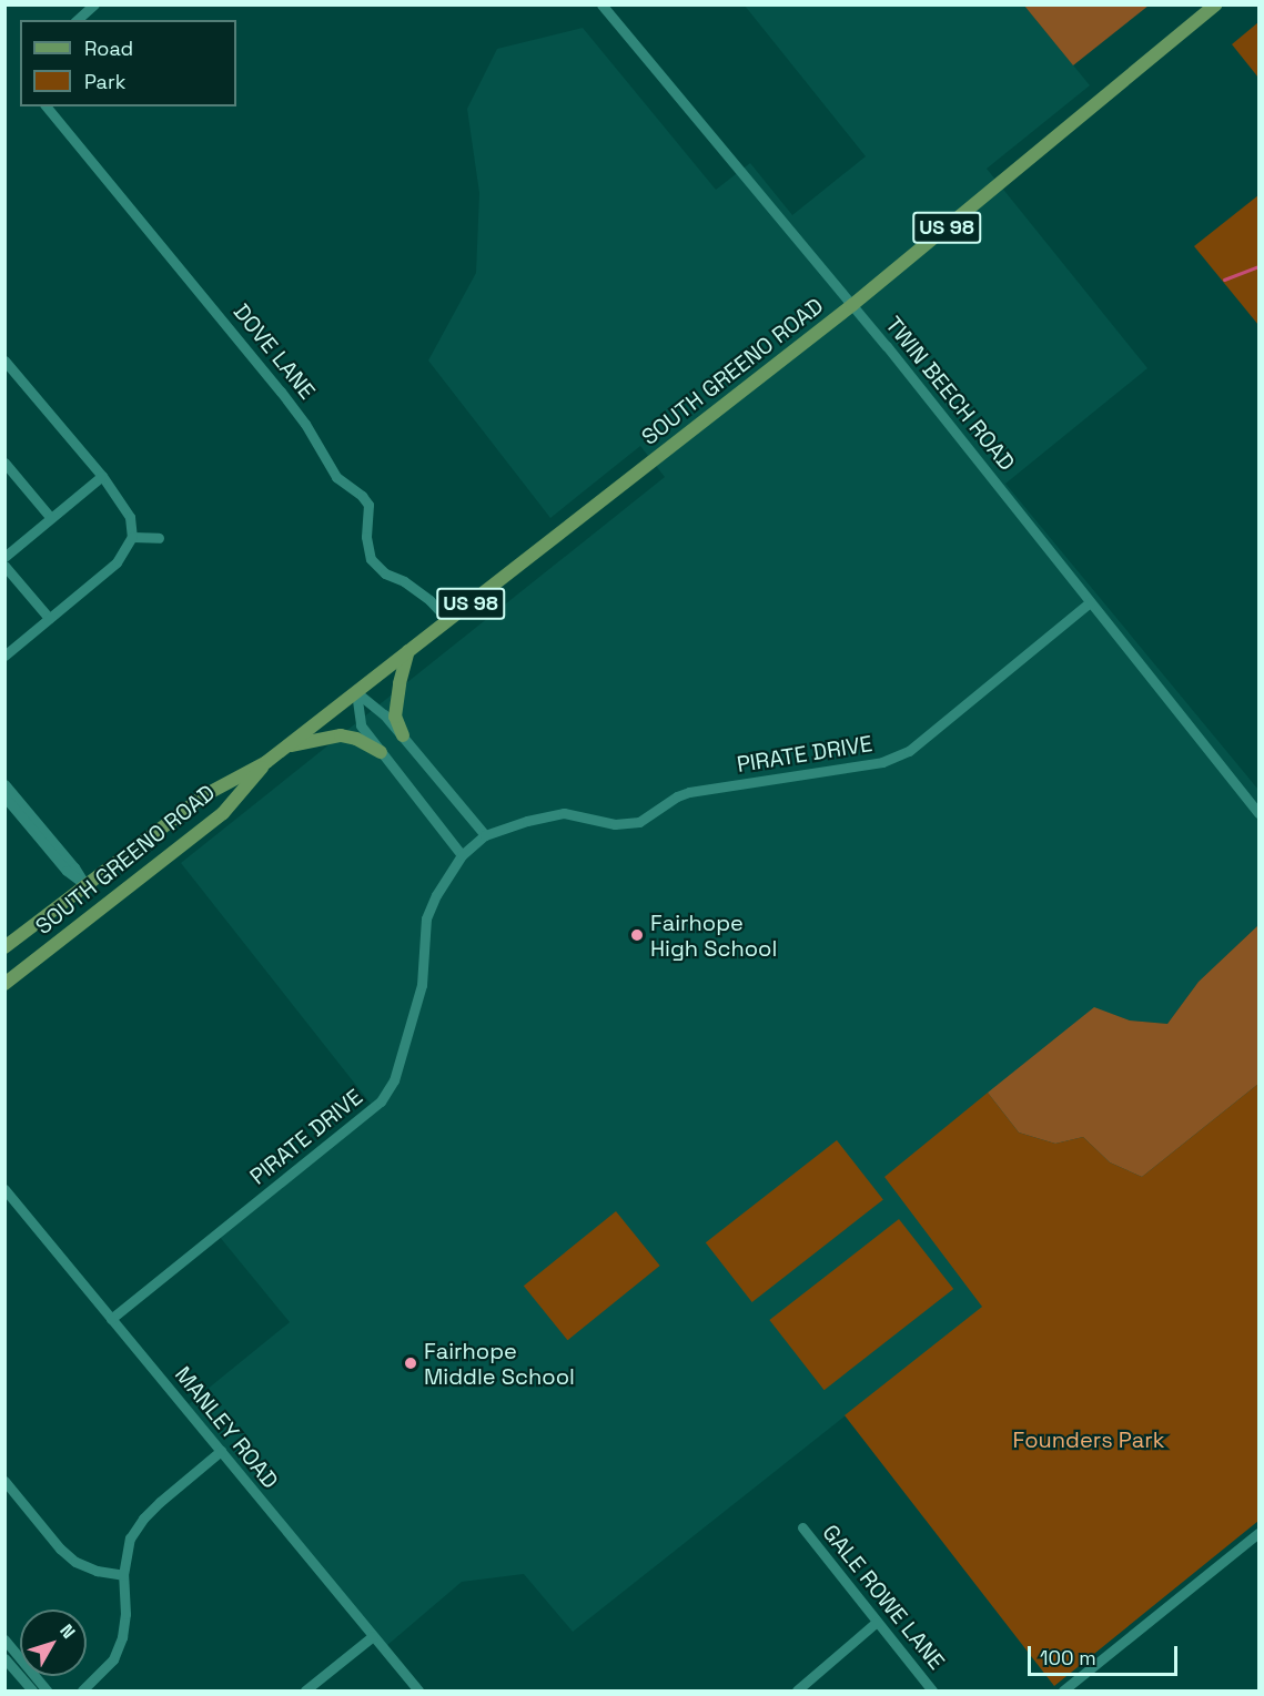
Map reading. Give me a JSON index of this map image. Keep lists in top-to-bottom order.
{
  "streets": {
    "main road": ["US 98", "SOUTH GREENO ROAD"],
    "street": [
      "DOVE LANE",
      "TWIN BEECH ROAD",
      "PIRATE DRIVE",
      "MANLEY ROAD",
      "GALE ROWE LANE"
    ]
  },
  "crossings": [
    ["DOVE LANE", "SOUTH GREENO ROAD"],
    ["SOUTH GREENO ROAD", "TWIN BEECH ROAD"],
    ["TWIN BEECH ROAD", "PIRATE DRIVE"],
    ["PIRATE DRIVE", "MANLEY ROAD"]
  ],
  "parks": ["Founders Park"],
  "places": ["Fairhope High School", "Fairhope Middle School"],
  "legend": ["Road", "Park"],
  "scale_bar": "100 m",
  "north": "top right"
}
